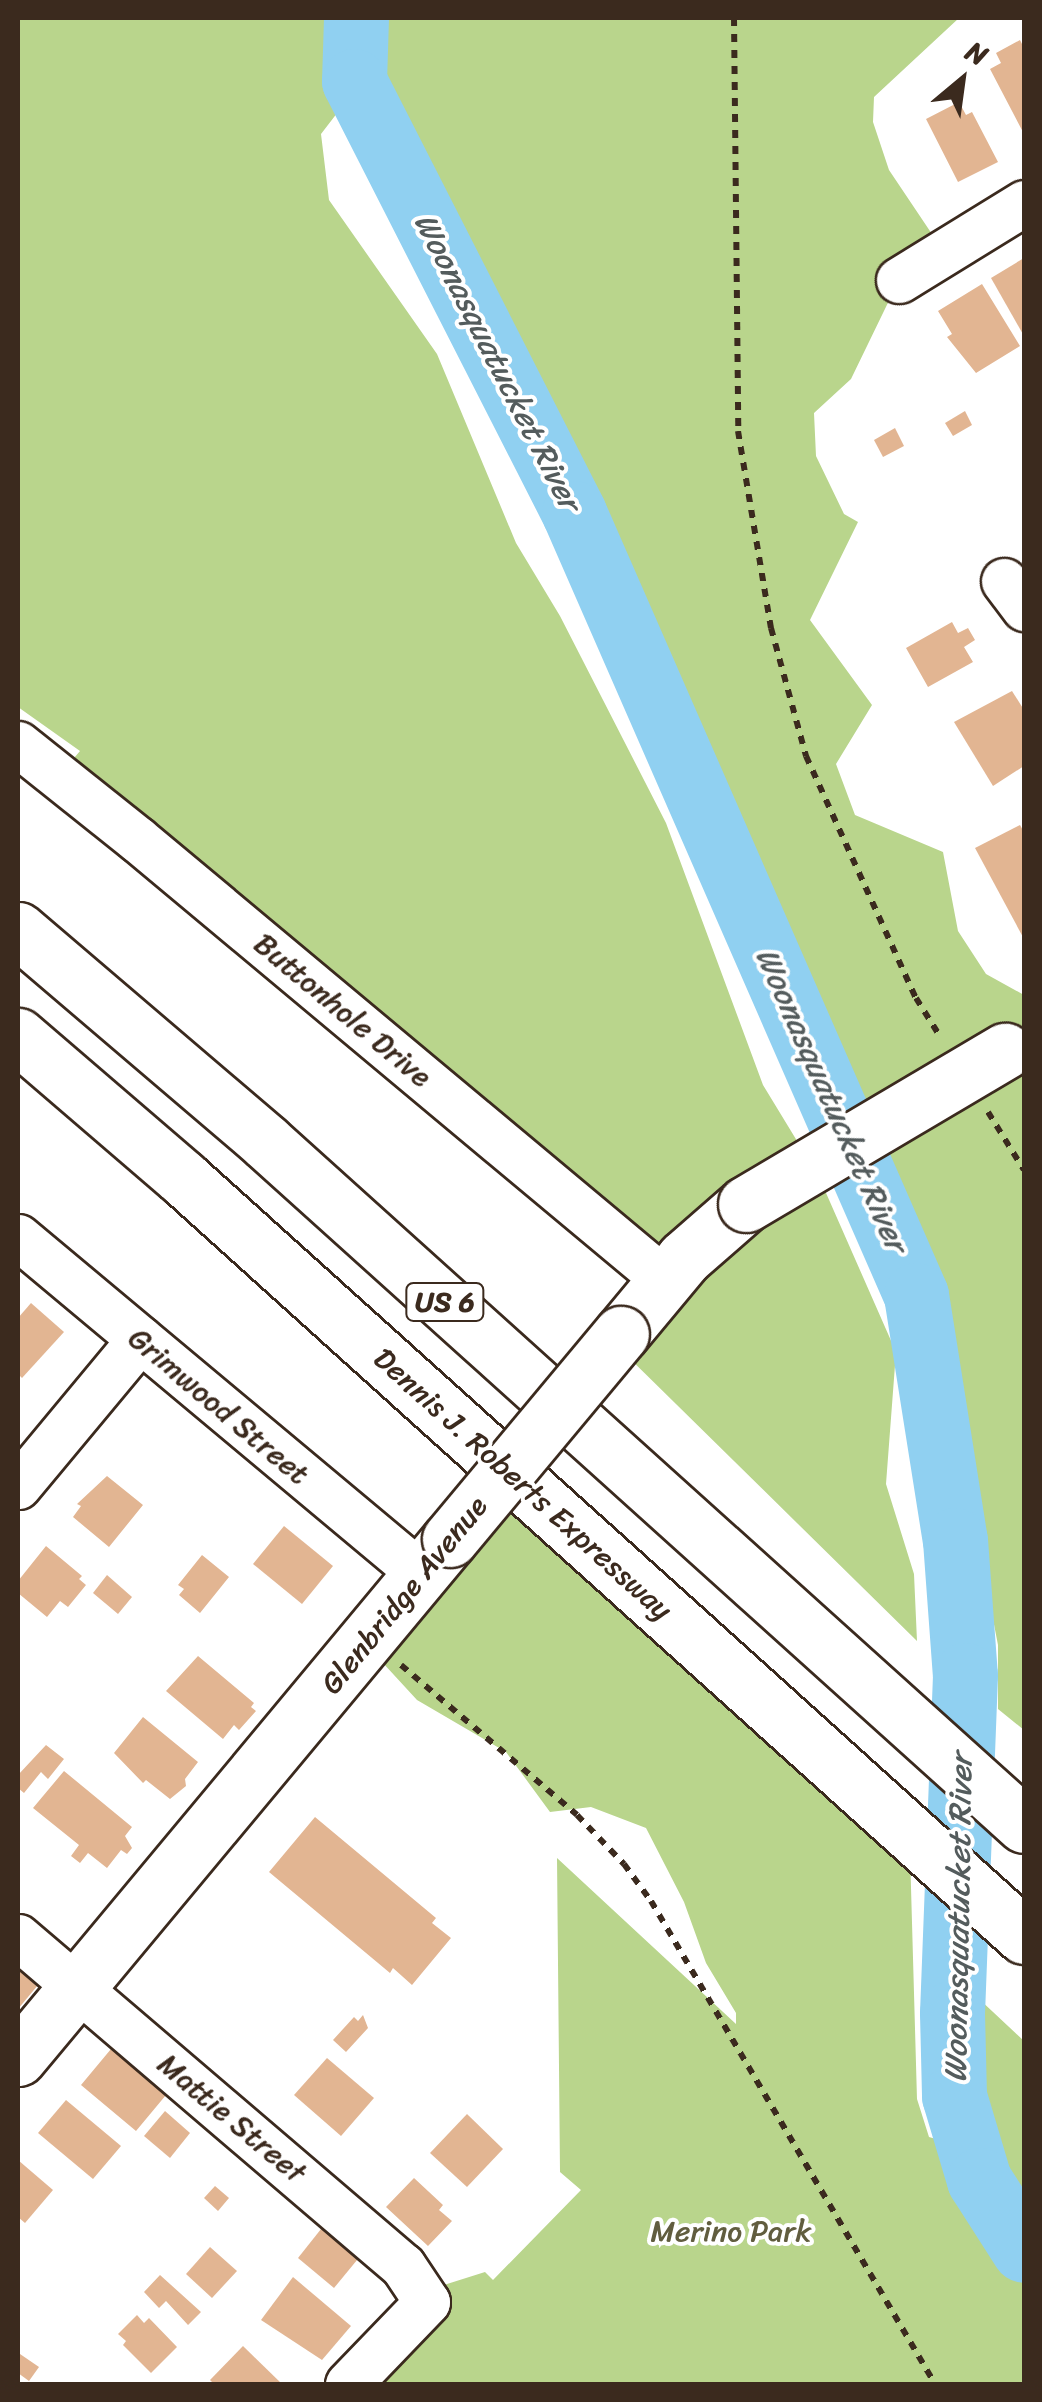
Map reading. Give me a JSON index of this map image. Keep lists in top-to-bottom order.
{
  "streets": {
    "main road": ["US 6", "Dennis J. Roberts Expressway", "Glenbridge Avenue"],
    "street": ["Buttonhole Drive", "Grimwood Street", "Mattie Street"]
  },
  "crossings": [
    ["Buttonhole Drive", "Glenbridge Avenue"],
    ["Grimwood Street", "Glenbridge Avenue"],
    ["Glenbridge Avenue", "Mattie Street"]
  ],
  "water": ["Woonasquatucket River"],
  "parks": ["Merino Park"],
  "north": "top right"
}
